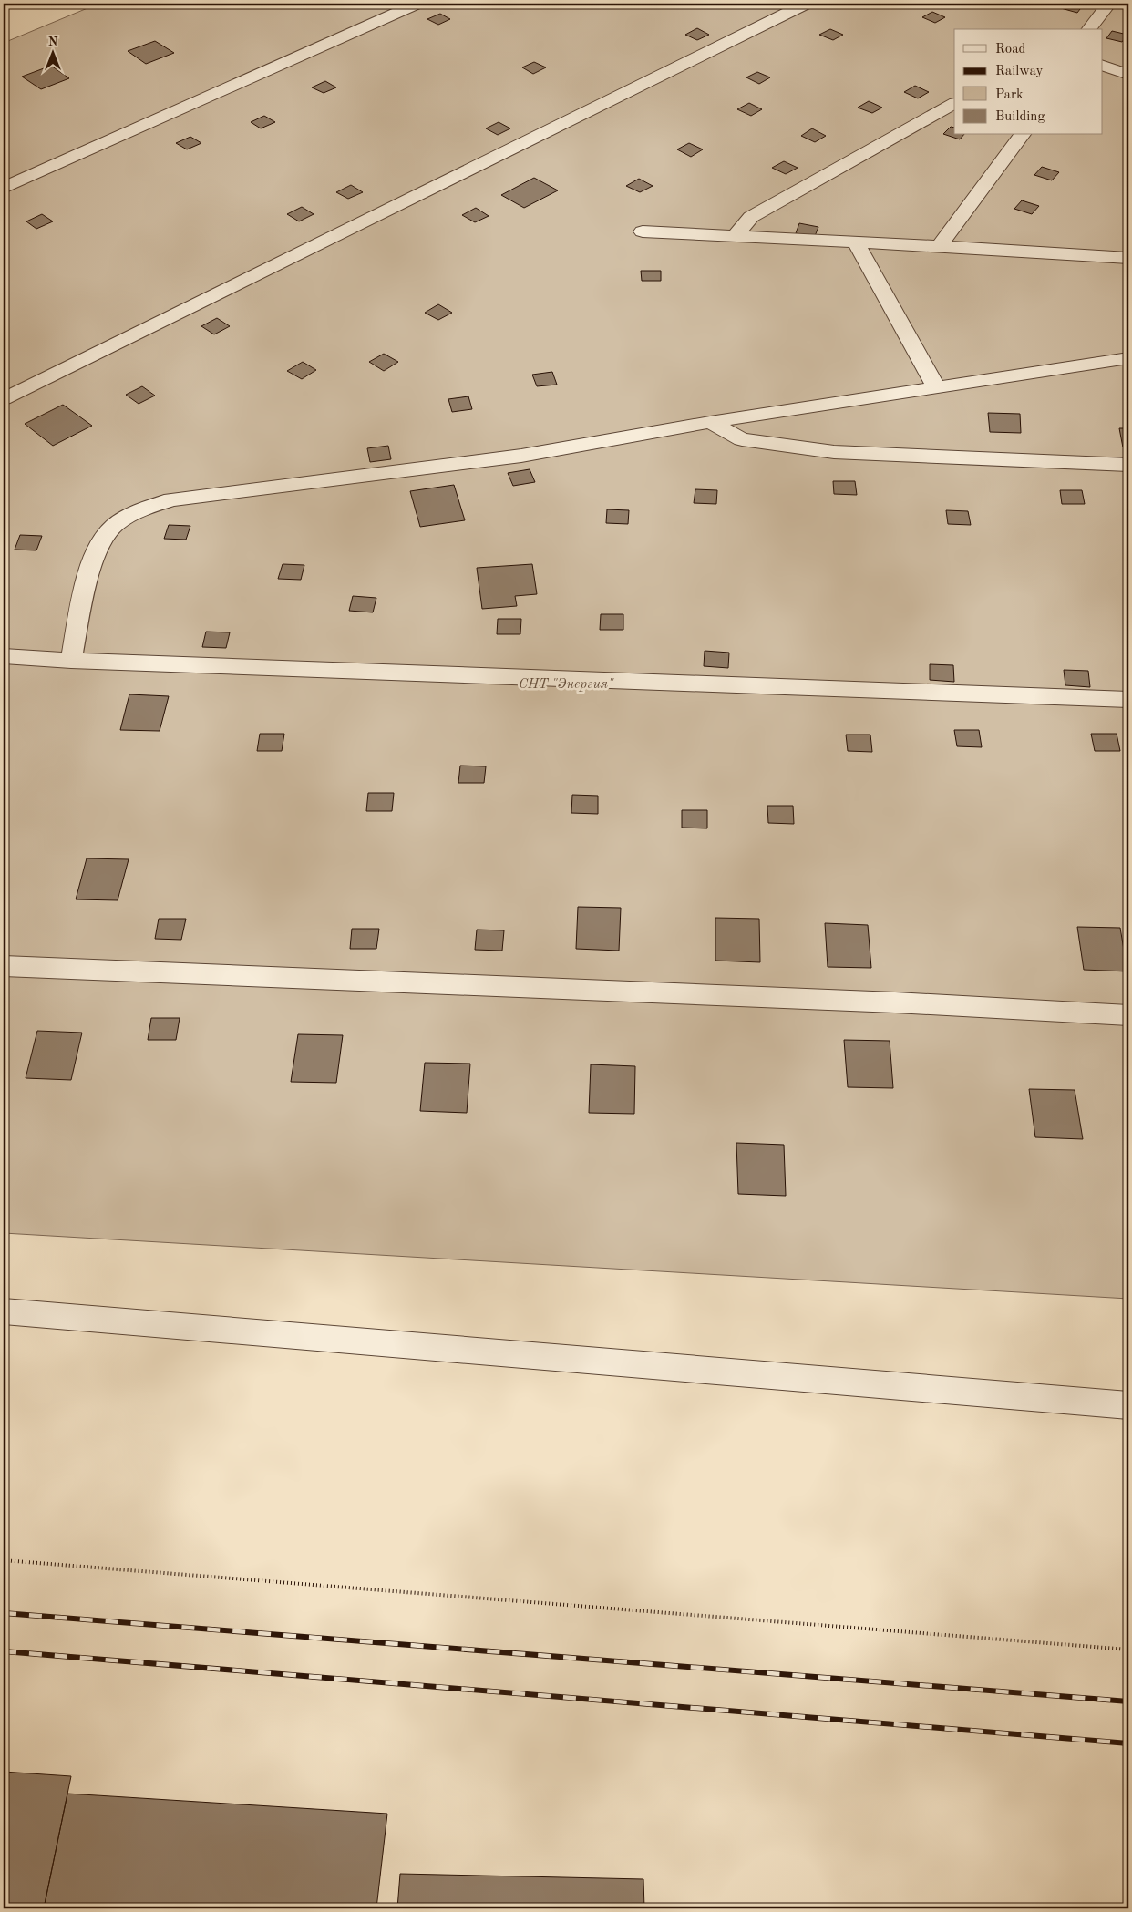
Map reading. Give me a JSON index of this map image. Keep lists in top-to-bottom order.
{
  "parks": ["СНТ \"Энергия\""],
  "legend": [
    "Road",
    "Railway",
    "Park",
    "Building"
  ],
  "north": "top"
}
